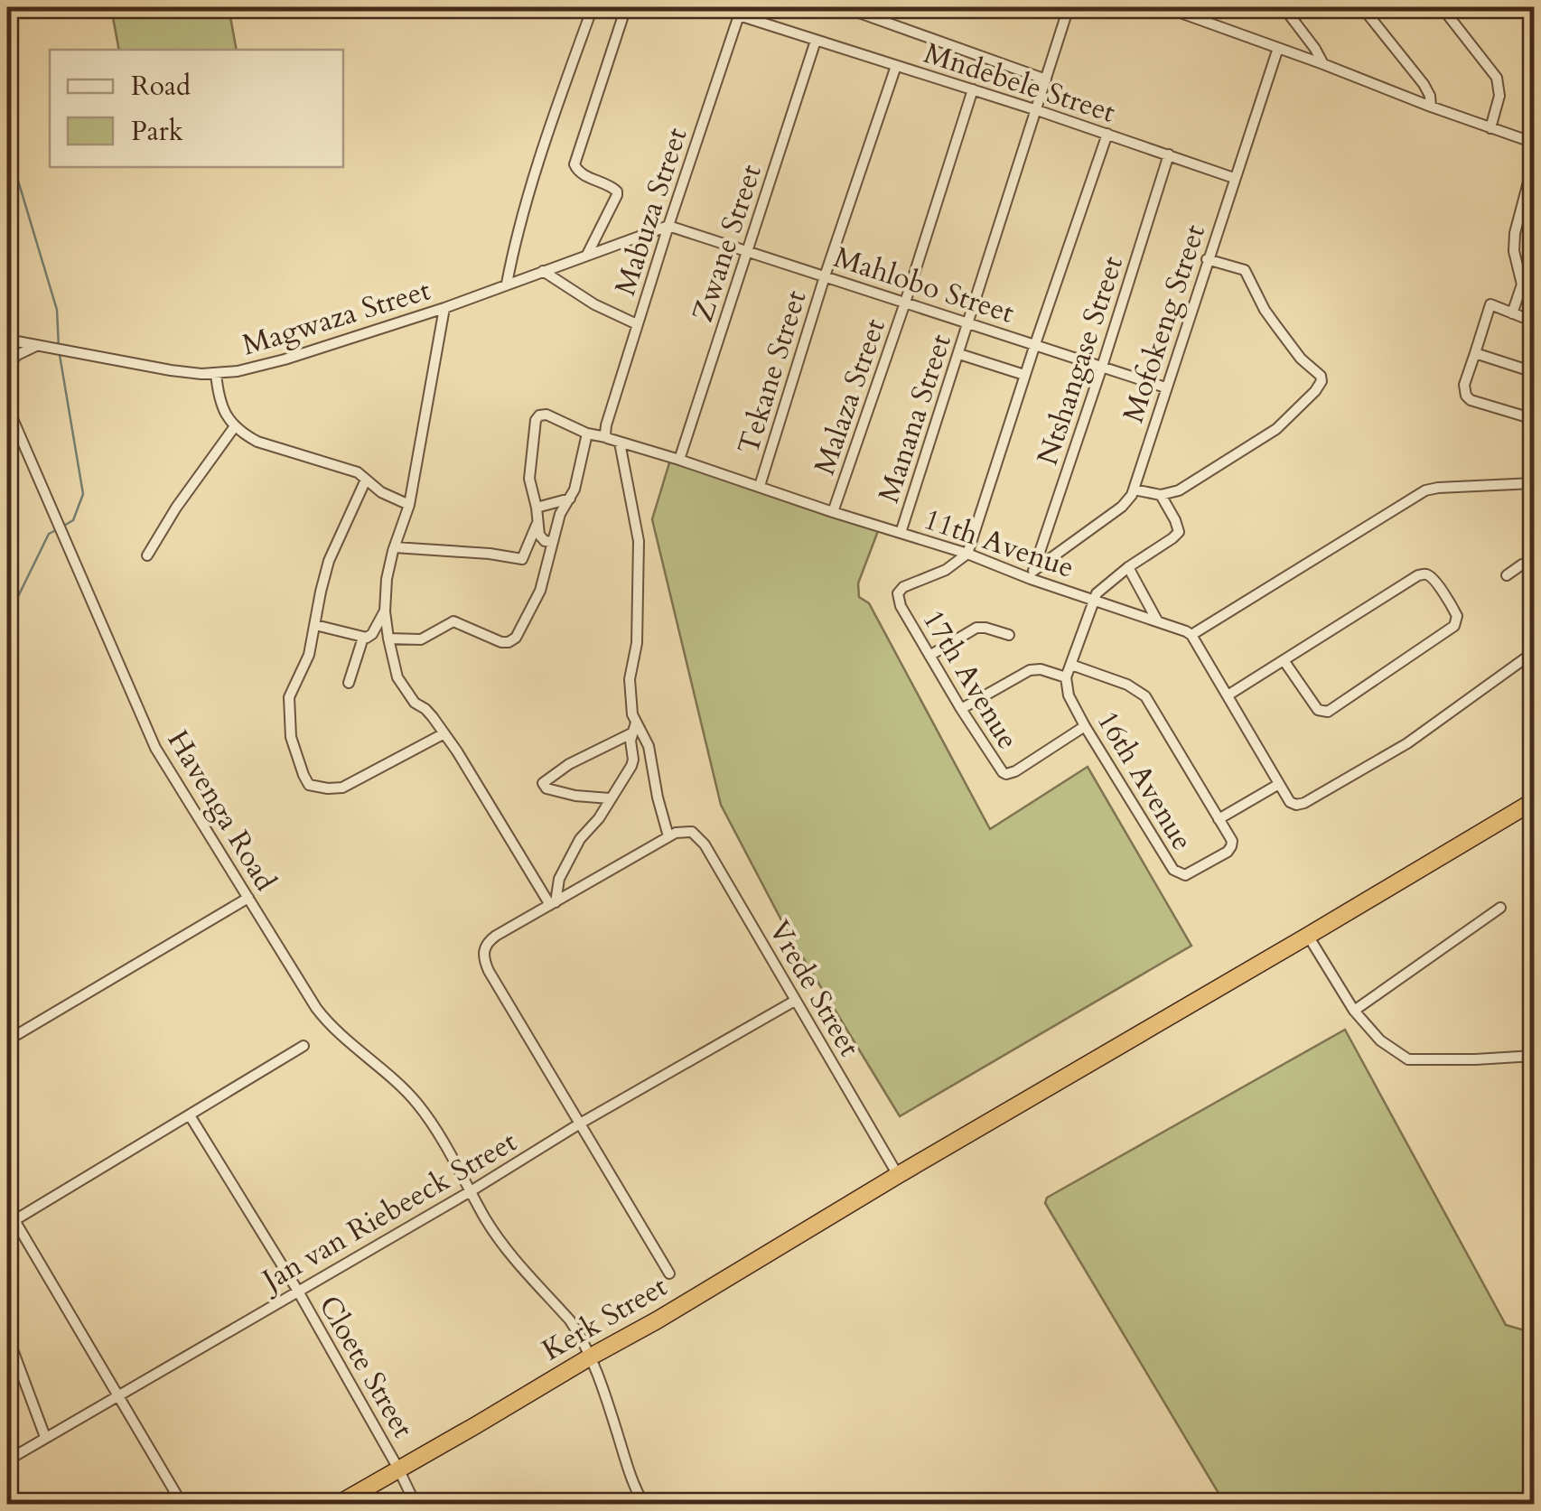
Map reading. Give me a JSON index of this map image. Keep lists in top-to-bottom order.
{
  "streets": {
    "highway": ["Kerk Street"],
    "street": [
      "Mndebele Street",
      "Mabuza Street",
      "Zwane Street",
      "Mahlobo Street",
      "Magwaza Street",
      "Mofokeng Street",
      "Ntshangase Street",
      "Tekane Street",
      "Malaza Street",
      "Manana Street",
      "11th Avenue",
      "17th Avenue",
      "16th Avenue",
      "Havenga Road",
      "Vrede Street",
      "Jan van Riebeeck Street",
      "Cloete Street"
    ]
  },
  "crossings": [
    ["Mndebele Street", "Mabuza Street"],
    ["Mndebele Street", "Zwane Street"],
    ["Mndebele Street", "Mofokeng Street"],
    ["Mndebele Street", "Ntshangase Street"],
    ["Mndebele Street", "Tekane Street"],
    ["Mndebele Street", "Malaza Street"],
    ["Mndebele Street", "Manana Street"],
    ["Mabuza Street", "Mahlobo Street"],
    ["Mabuza Street", "Magwaza Street"],
    ["Mabuza Street", "11th Avenue"],
    ["Zwane Street", "Mahlobo Street"],
    ["Zwane Street", "11th Avenue"],
    ["Mahlobo Street", "Magwaza Street"],
    ["Mahlobo Street", "Mofokeng Street"],
    ["Mahlobo Street", "Ntshangase Street"],
    ["Mahlobo Street", "Tekane Street"],
    ["Mahlobo Street", "Malaza Street"],
    ["Mahlobo Street", "Manana Street"],
    ["Mofokeng Street", "Ntshangase Street"],
    ["Mofokeng Street", "11th Avenue"],
    ["Ntshangase Street", "11th Avenue"],
    ["Tekane Street", "11th Avenue"],
    ["Malaza Street", "11th Avenue"],
    ["Manana Street", "11th Avenue"],
    ["11th Avenue", "17th Avenue"],
    ["17th Avenue", "16th Avenue"],
    ["Havenga Road", "Jan van Riebeeck Street"],
    ["Havenga Road", "Kerk Street"],
    ["Vrede Street", "Jan van Riebeeck Street"],
    ["Vrede Street", "Kerk Street"],
    ["Jan van Riebeeck Street", "Cloete Street"],
    ["Kerk Street", "Cloete Street"]
  ],
  "legend": ["Road", "Park"]
}
